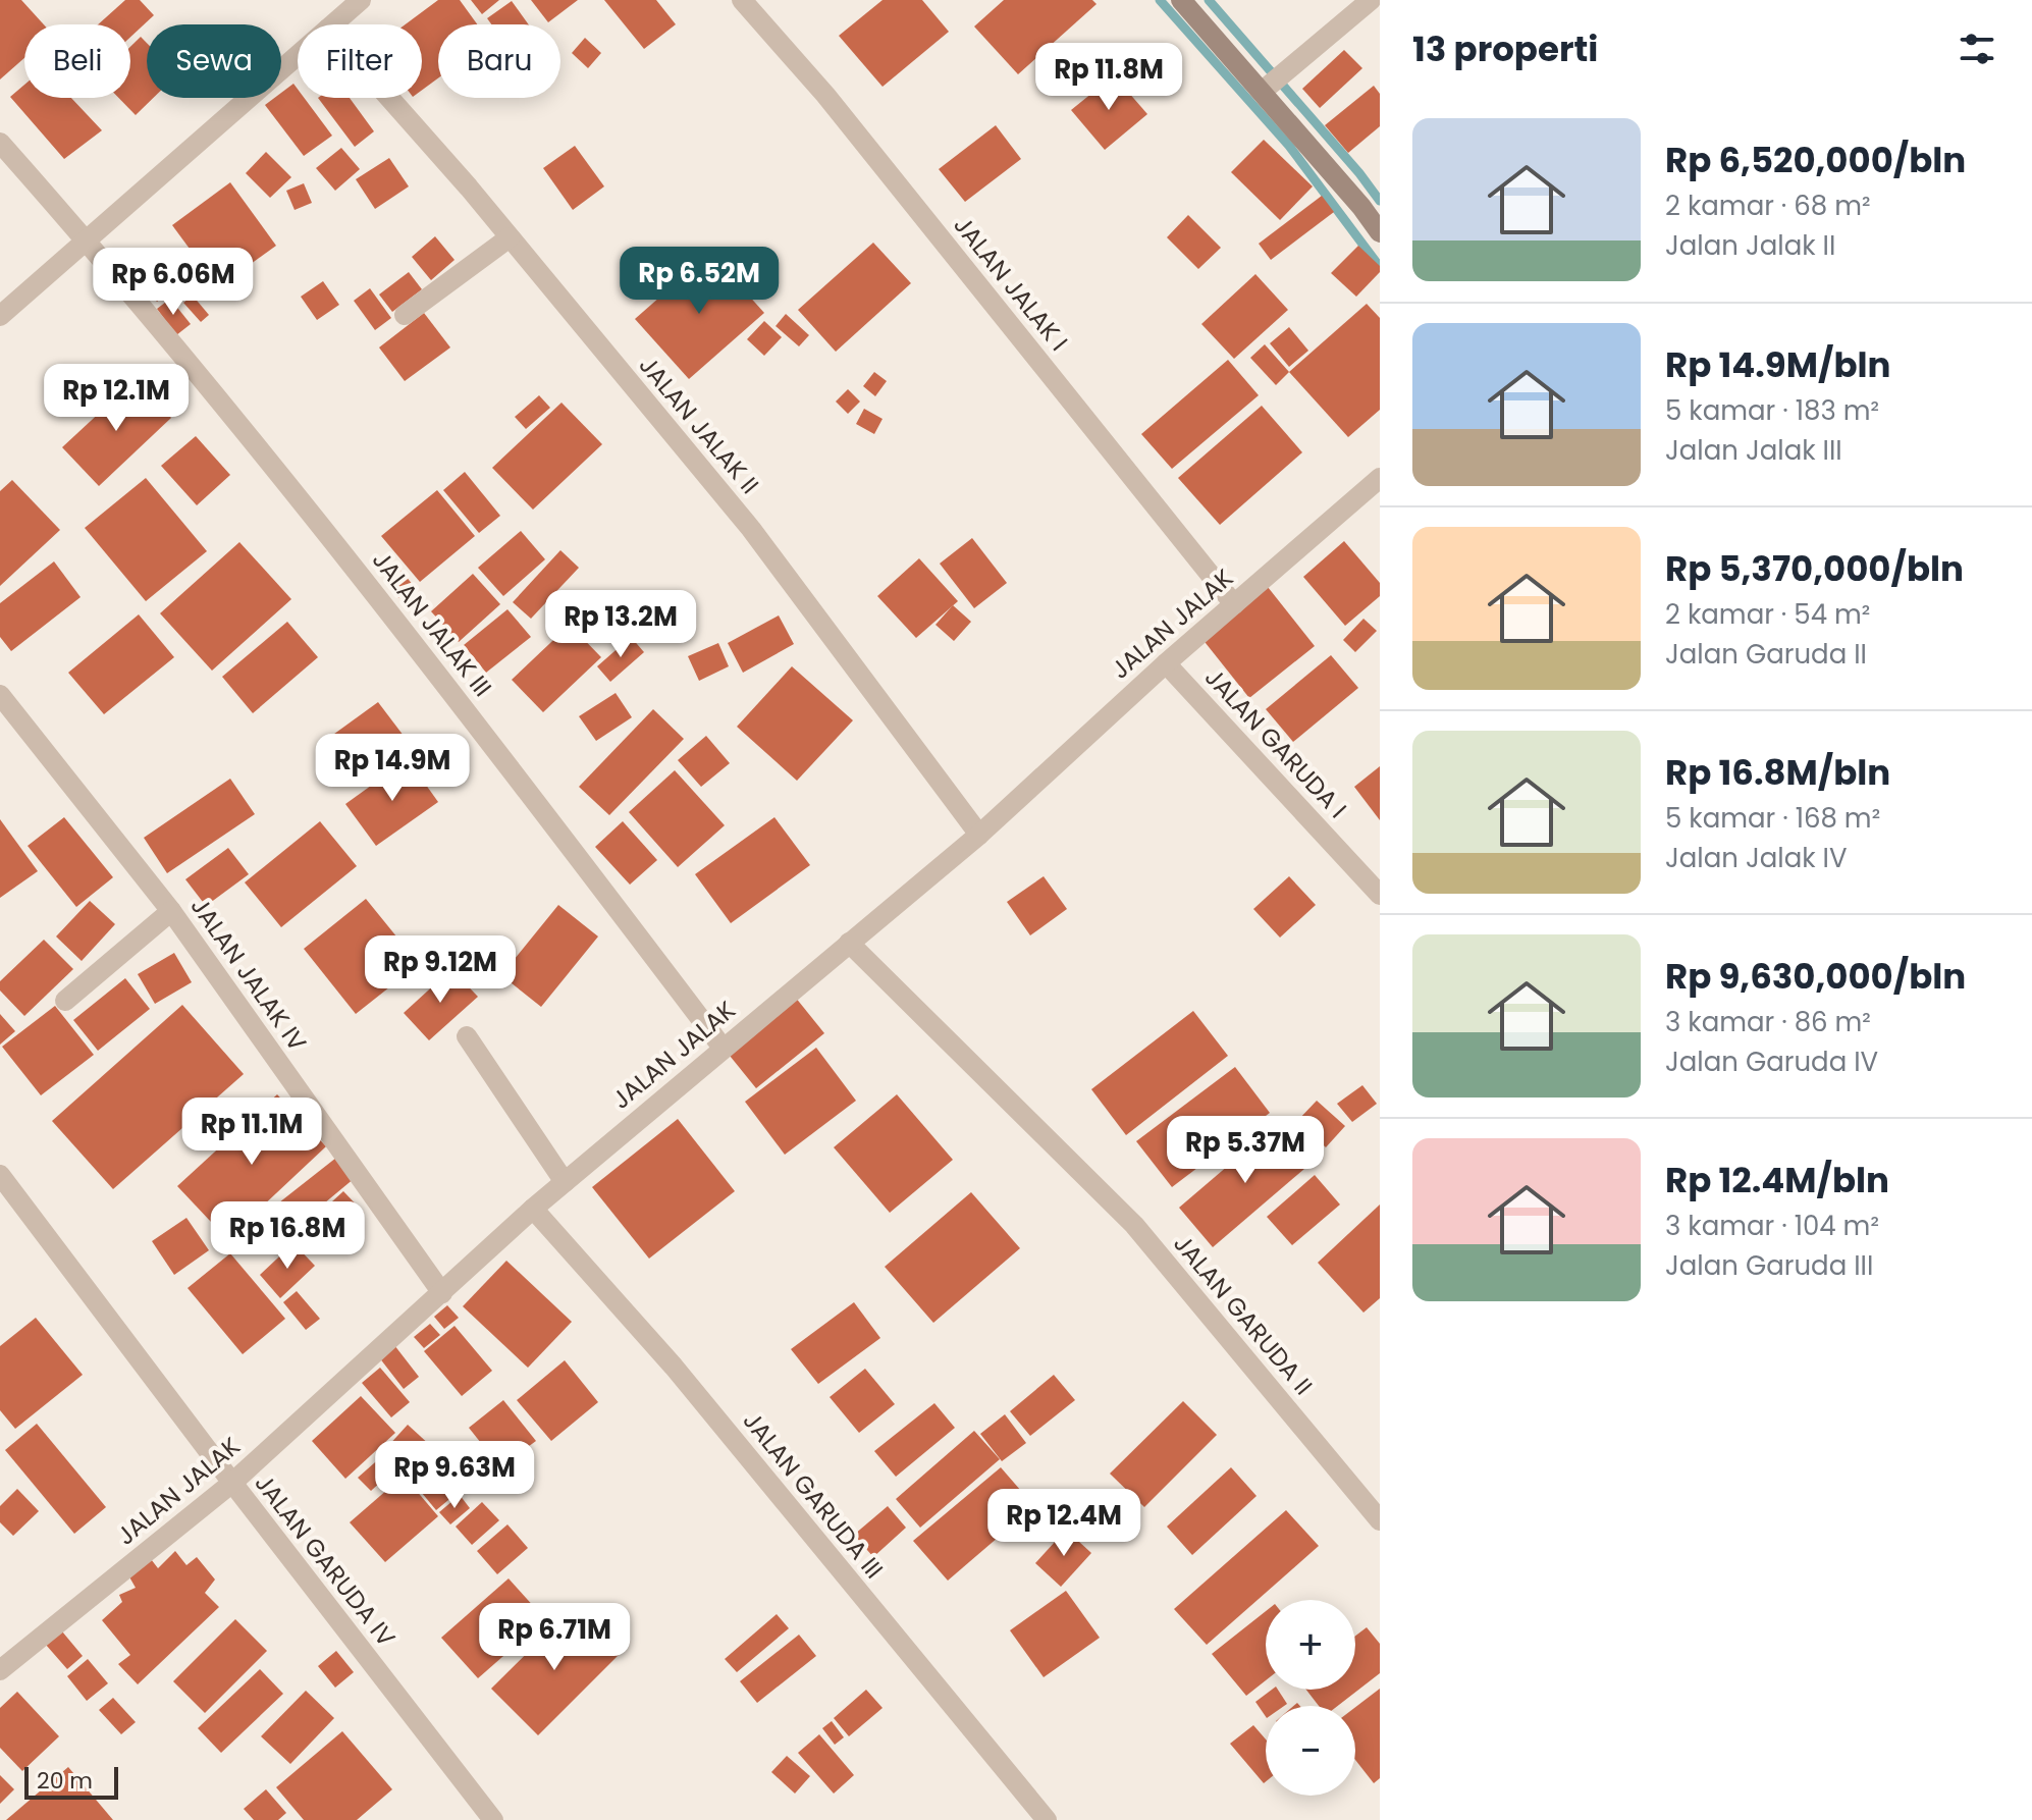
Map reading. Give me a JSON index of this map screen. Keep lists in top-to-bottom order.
{
  "streets": {
    "street": [
      "JALAN JALAK I",
      "JALAN JALAK II",
      "JALAN JALAK III",
      "JALAN JALAK",
      "JALAN GARUDA I",
      "JALAN JALAK IV",
      "JALAN GARUDA II",
      "JALAN GARUDA III",
      "JALAN GARUDA IV"
    ]
  },
  "crossings": [
    ["JALAN JALAK I", "JALAN JALAK"],
    ["JALAN JALAK II", "JALAN JALAK"],
    ["JALAN JALAK III", "JALAN JALAK"],
    ["JALAN JALAK", "JALAN GARUDA I"],
    ["JALAN JALAK", "JALAN JALAK IV"],
    ["JALAN JALAK", "JALAN GARUDA II"],
    ["JALAN JALAK", "JALAN GARUDA III"],
    ["JALAN JALAK", "JALAN GARUDA IV"]
  ],
  "scale_bar": "20 m",
  "page": {
    "heading": "13 properti",
    "chip": [
      "Beli",
      "Sewa",
      "Filter",
      "Baru"
    ],
    "price": [
      "Rp 11.8M",
      "Rp 6.52M",
      "Rp 6.06M",
      "Rp 12.1M",
      "Rp 13.2M",
      "Rp 14.9M",
      "Rp 9.12M",
      "Rp 11.1M",
      "Rp 5.37M",
      "Rp 16.8M",
      "Rp 9.63M",
      "Rp 12.4M",
      "Rp 6.71M"
    ],
    "list": [
      {
        "name": "Rp 6,520,000/bln",
        "note": "2 kamar · 68 m² · Jalan Jalak II"
      },
      {
        "name": "Rp 14.9M/bln",
        "note": "5 kamar · 183 m² · Jalan Jalak III"
      },
      {
        "name": "Rp 5,370,000/bln",
        "note": "2 kamar · 54 m² · Jalan Garuda II"
      },
      {
        "name": "Rp 16.8M/bln",
        "note": "5 kamar · 168 m² · Jalan Jalak IV"
      },
      {
        "name": "Rp 9,630,000/bln",
        "note": "3 kamar · 86 m² · Jalan Garuda IV"
      },
      {
        "name": "Rp 12.4M/bln",
        "note": "3 kamar · 104 m² · Jalan Garuda III"
      }
    ],
    "map_buttons": ["+", "−"],
    "scale": "20 m"
  }
}
